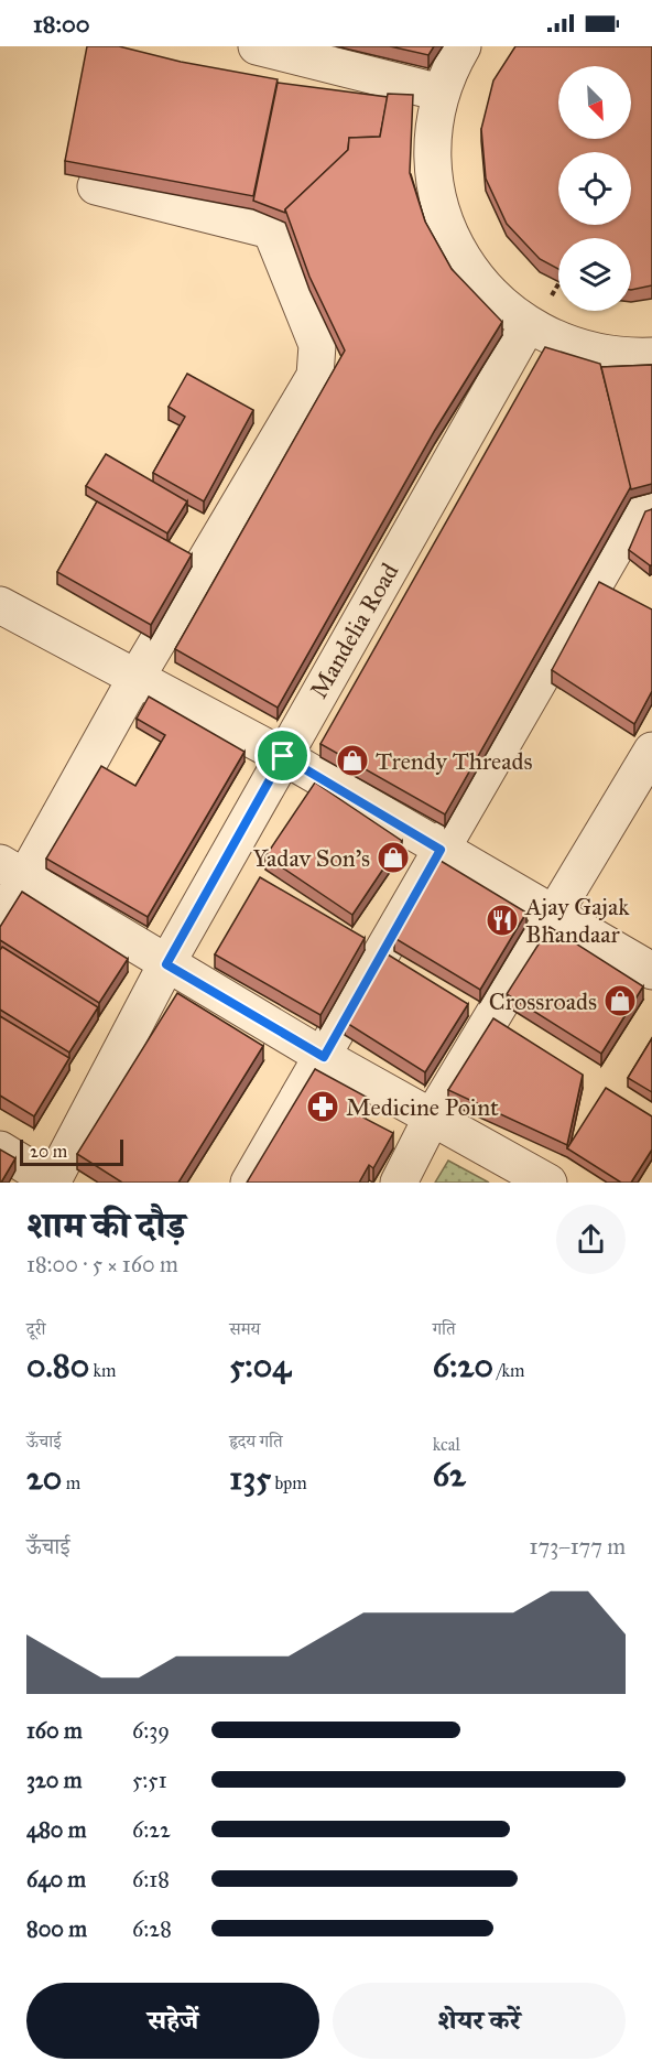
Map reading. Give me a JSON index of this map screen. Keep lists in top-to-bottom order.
{
  "streets": {
    "street": ["Mandelia Road"]
  },
  "places": {
    "shop": ["Trendy Threads", "Yadav Son's", "Crossroads"],
    "restaurant": ["Ajay Gajak Bhandaar"],
    "pharmacy": ["Medicine Point"]
  },
  "scale_bar": "20 m",
  "north": "bottom right",
  "page": {
    "status": "18:00",
    "scale": "20 m",
    "heading": ["शाम की दौड़", "18:00 · 5 × 160 m"],
    "stats": [
      ["दूरी", "0.80 km"],
      ["समय", "5:04"],
      ["गति", "6:20 /km"],
      ["ऊँचाई", "20 m"],
      ["हृदय गति", "135 bpm"],
      ["kcal", "62"]
    ],
    "chart": ["ऊँचाई", "173–177 m"],
    "list": [
      {
        "name": "160 m",
        "note": "6:39"
      },
      {
        "name": "320 m",
        "note": "5:51"
      },
      {
        "name": "480 m",
        "note": "6:22"
      },
      {
        "name": "640 m",
        "note": "6:18"
      },
      {
        "name": "800 m",
        "note": "6:28"
      }
    ],
    "buttons": ["सहेजें", "शेयर करें"]
  }
}
